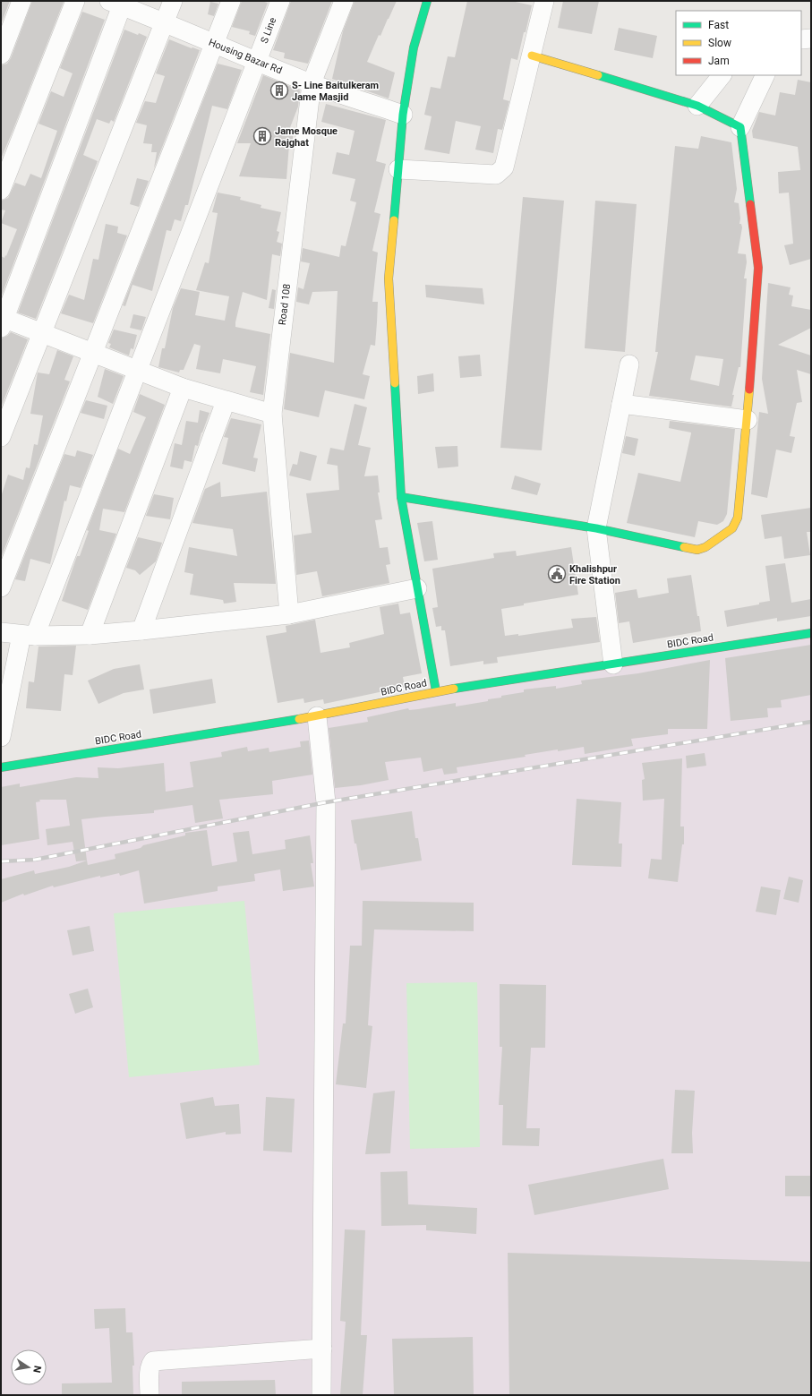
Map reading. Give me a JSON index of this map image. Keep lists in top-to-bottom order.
{
  "streets": {
    "street": [
      "S Line",
      "Housing Bazar Rd",
      "Road 108",
      "BIDC Road"
    ]
  },
  "crossings": [
    ["S Line", "Housing Bazar Rd"],
    ["Housing Bazar Rd", "Road 108"]
  ],
  "places": {
    "building": ["S- Line Baitulkeram Jame Masjid", "Jame Mosque Rajghat"],
    "public building": ["Khalishpur Fire Station"]
  },
  "legend": ["Fast", "Slow", "Jam"],
  "north": "right"
}
